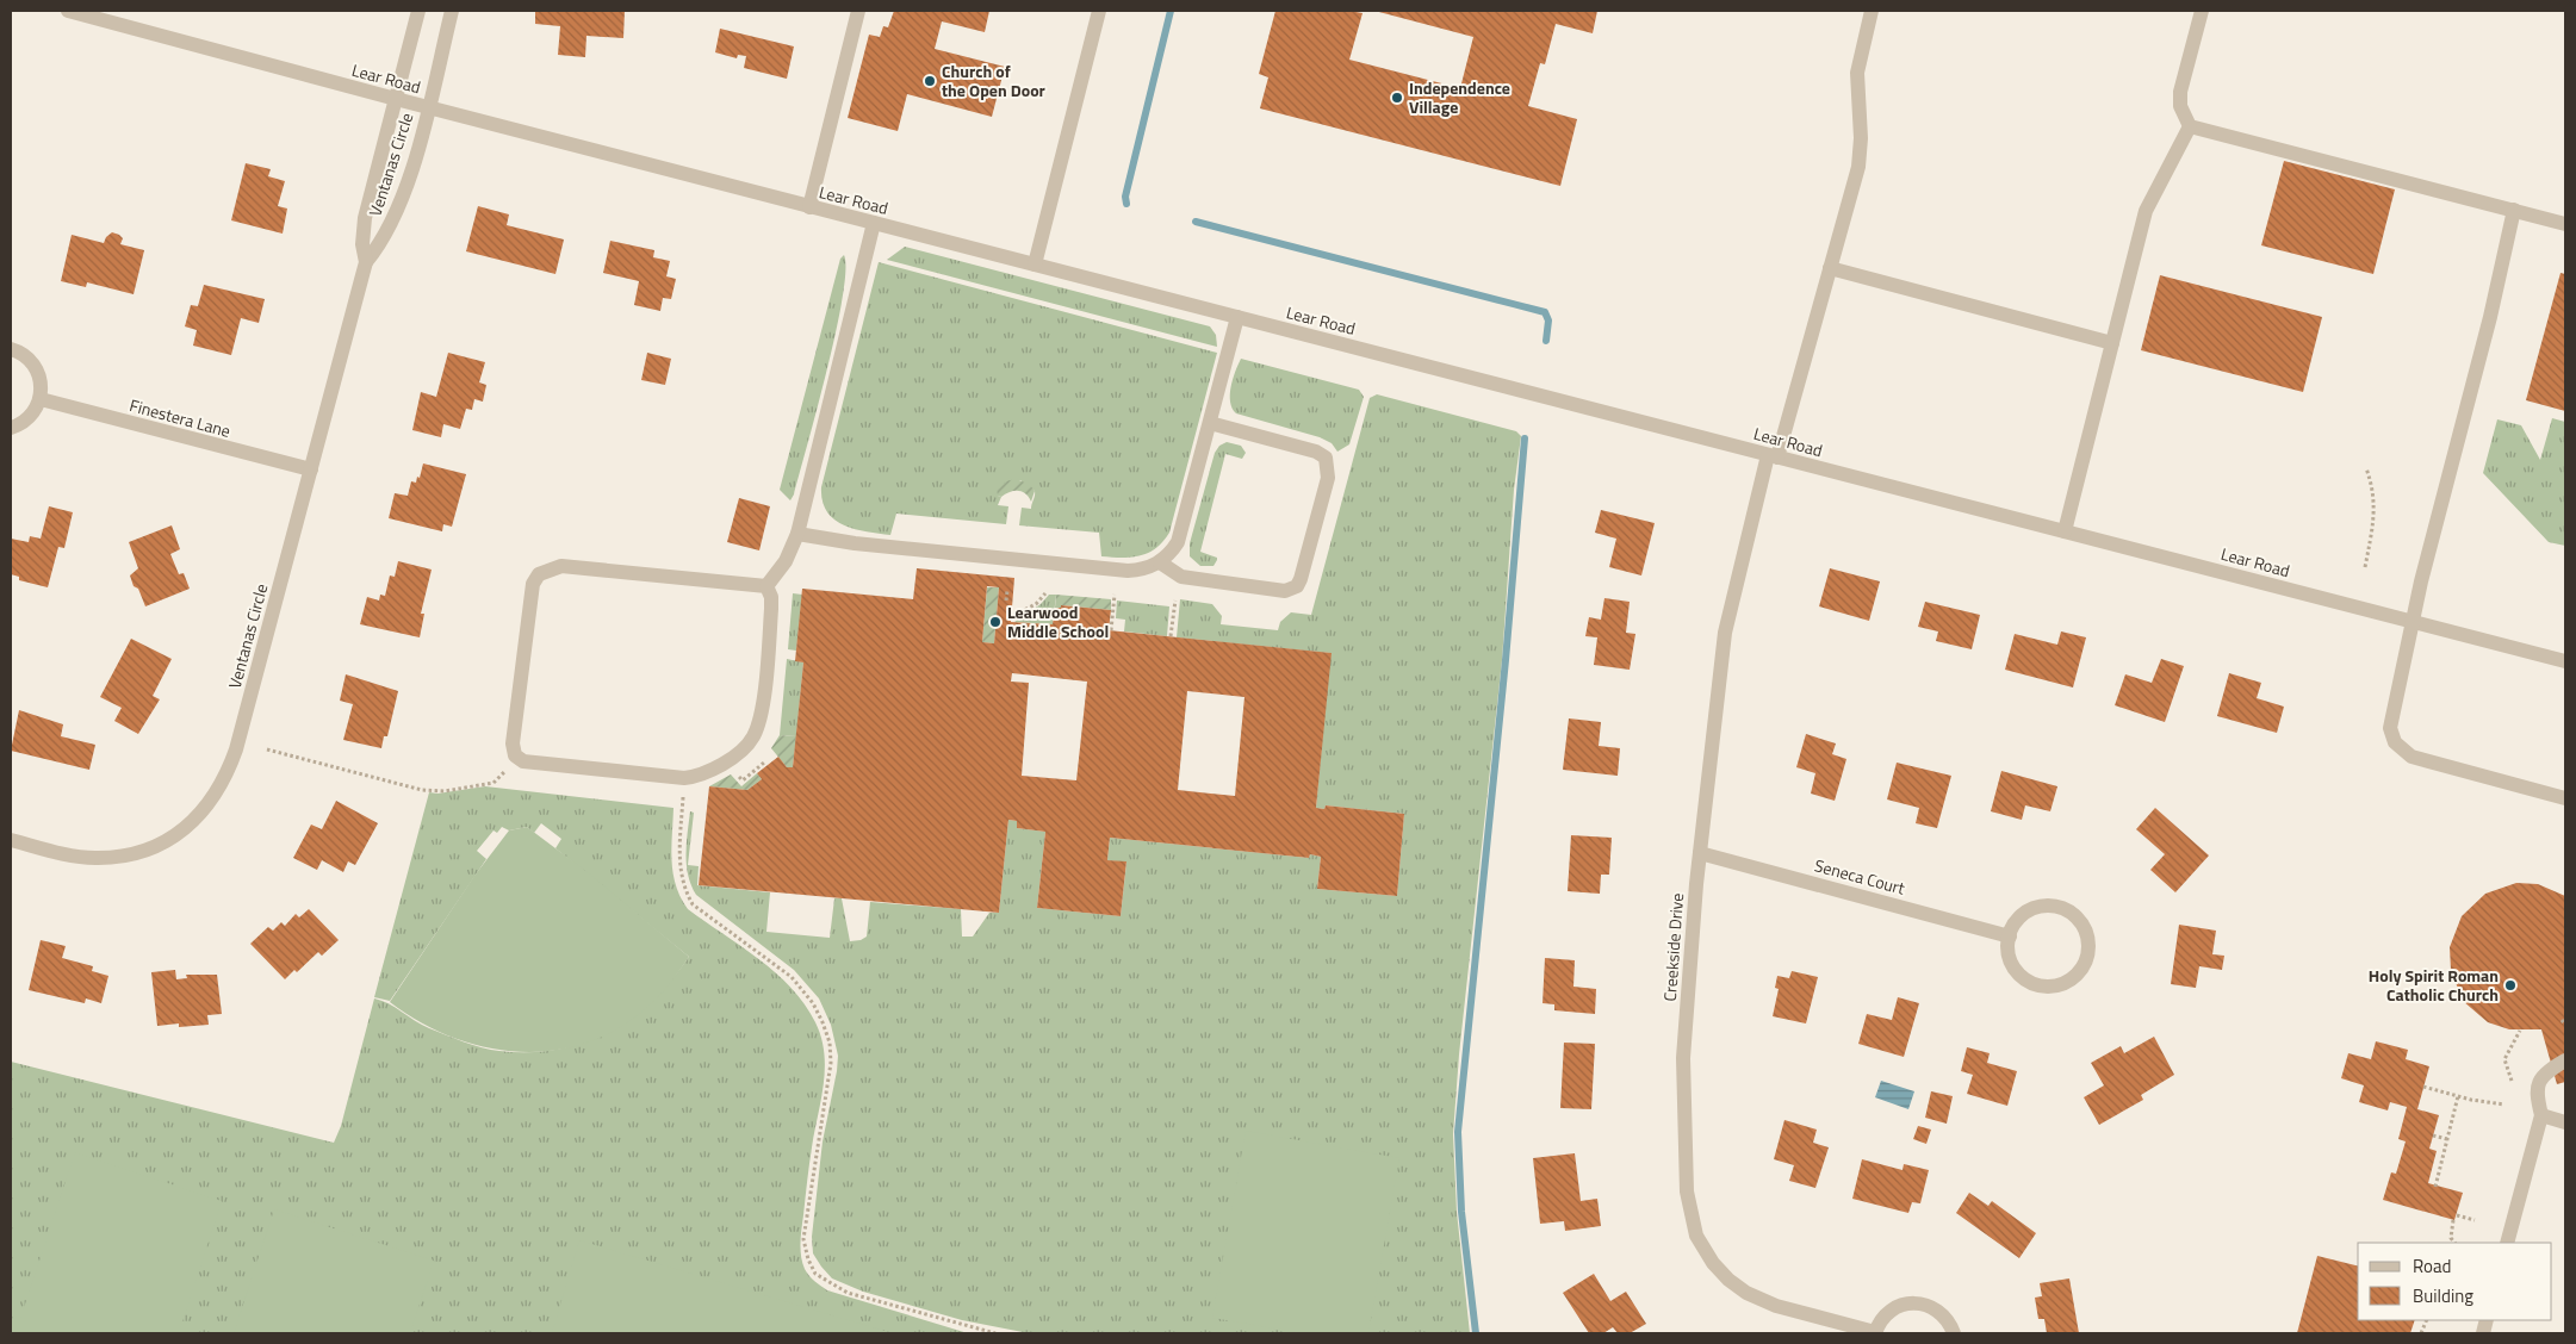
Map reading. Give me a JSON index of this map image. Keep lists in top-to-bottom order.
{
  "streets": {
    "street": [
      "Lear Road",
      "Ventanas Circle",
      "Finestera Lane",
      "Seneca Court",
      "Creekside Drive"
    ]
  },
  "crossings": [
    ["Lear Road", "Ventanas Circle"],
    ["Lear Road", "Creekside Drive"],
    ["Ventanas Circle", "Finestera Lane"],
    ["Seneca Court", "Creekside Drive"]
  ],
  "places": [
    "Church of the Open Door",
    "Independence Village",
    "Learwood Middle School",
    "Holy Spirit Roman Catholic Church"
  ],
  "legend": ["Road", "Building"]
}
